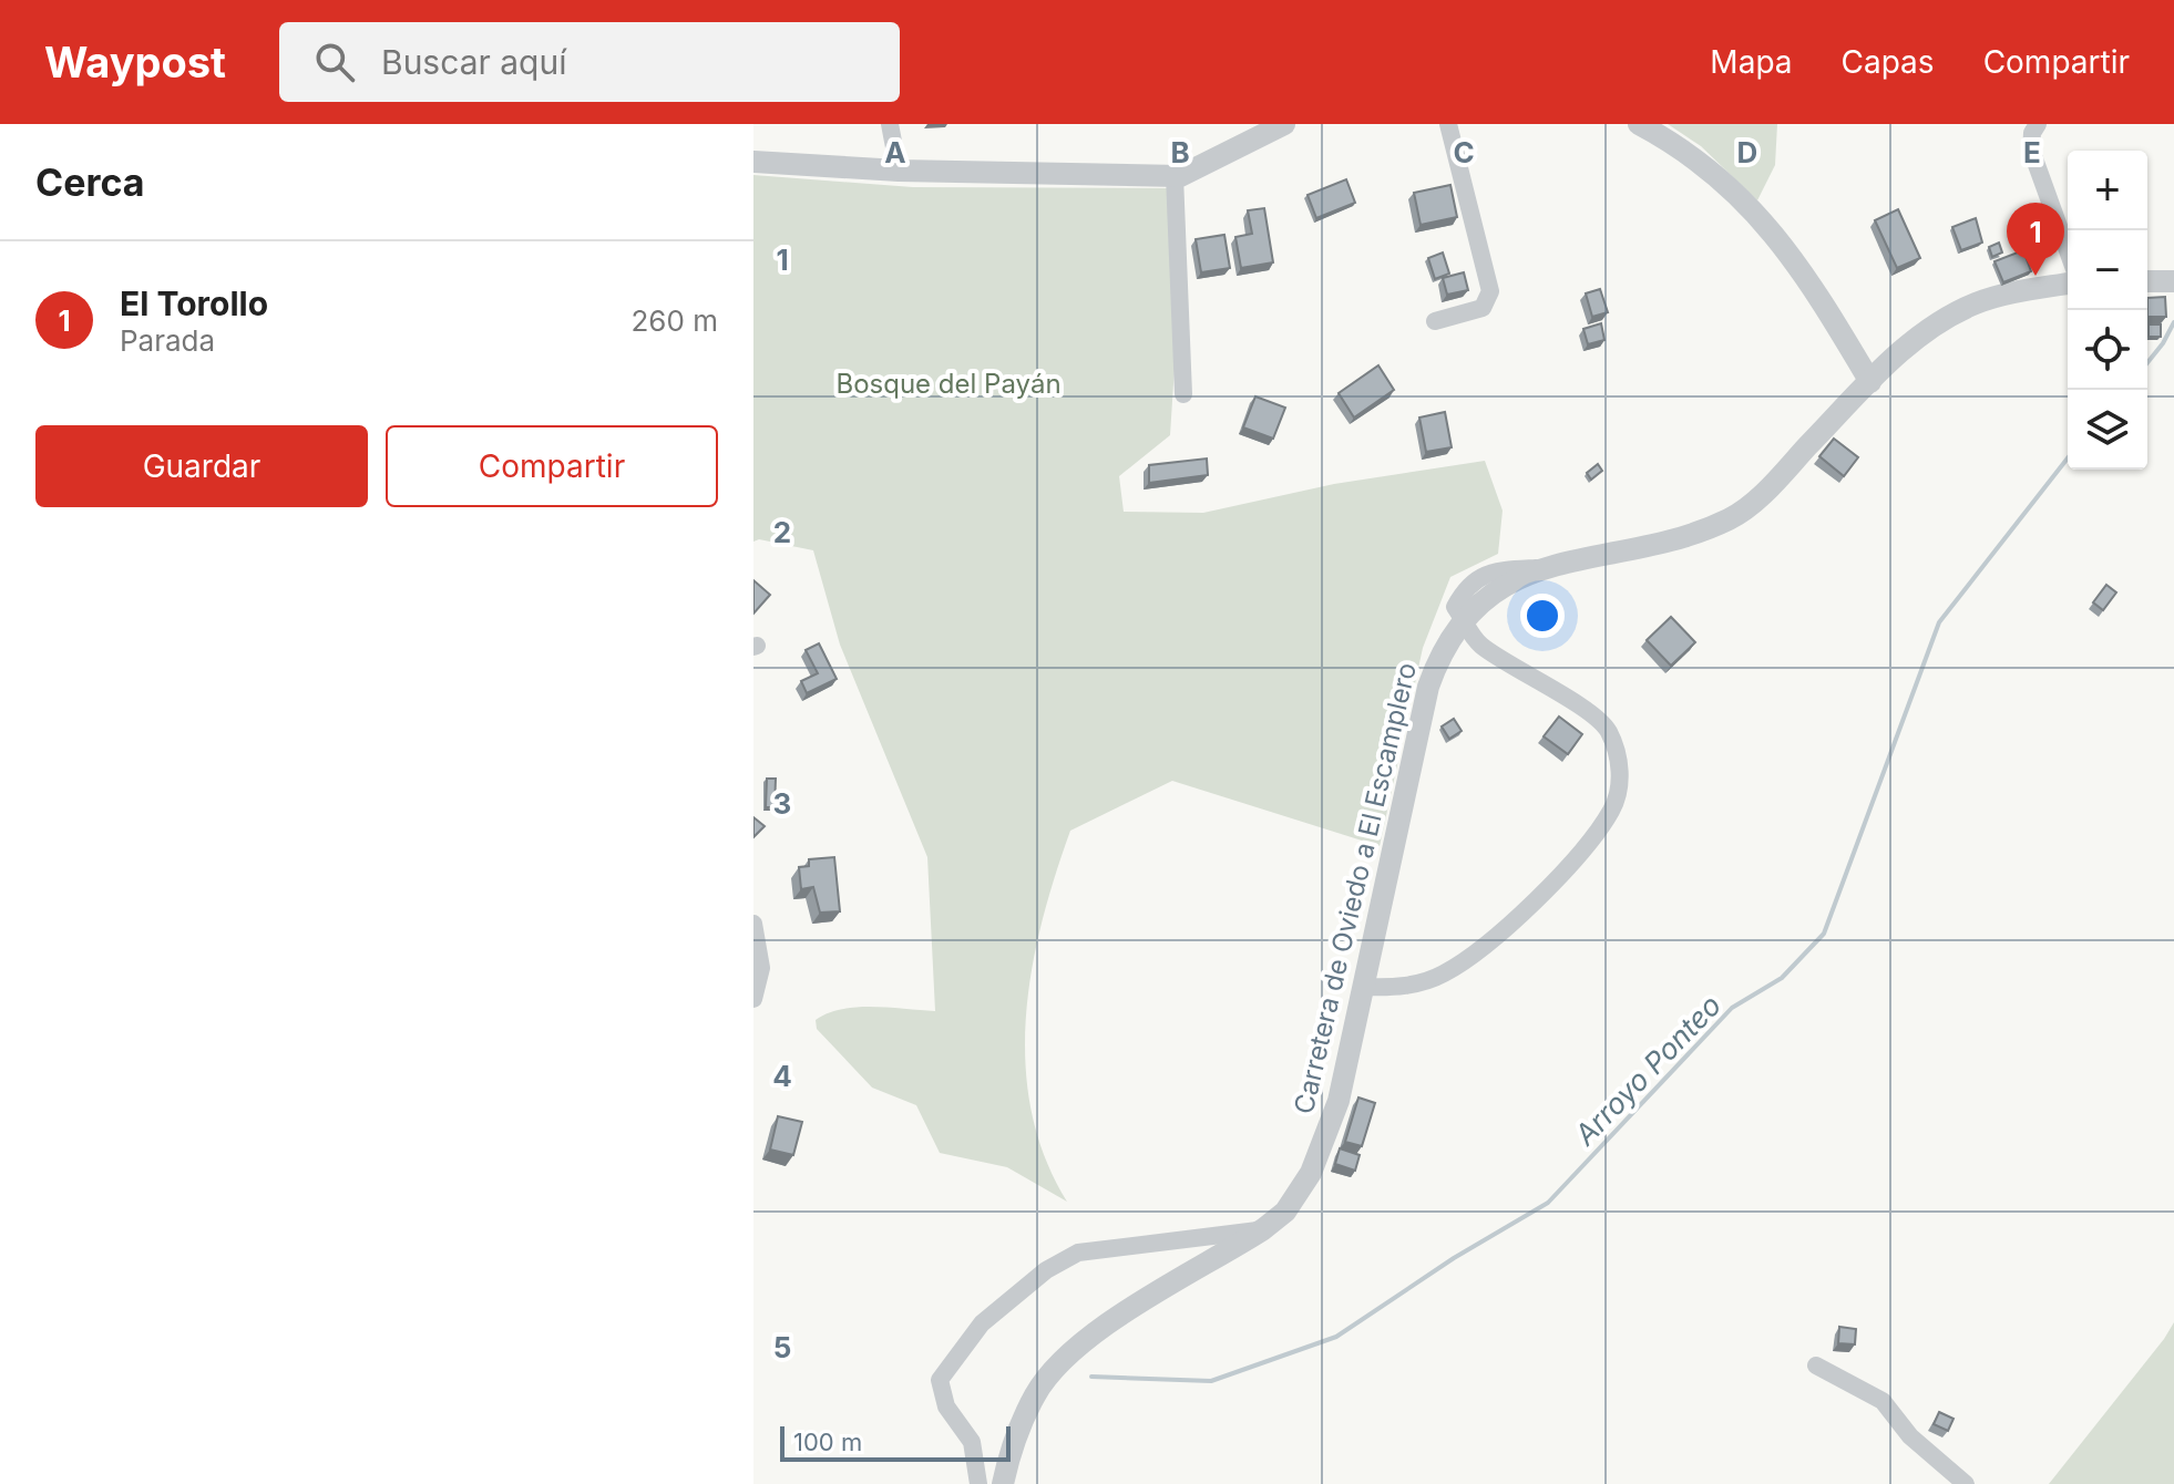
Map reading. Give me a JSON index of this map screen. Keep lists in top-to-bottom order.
{
  "streets": {
    "street": ["Carretera de Oviedo a El Escamplero"]
  },
  "water": ["Arroyo Ponteo"],
  "parks": ["Bosque del Payán"],
  "scale_bar": "100 m",
  "page": {
    "header": "Waypost",
    "search": "Buscar aquí",
    "nav": ["Mapa", "Capas", "Compartir"],
    "heading": "Cerca",
    "map_buttons": ["+", "−"],
    "pins": "1",
    "list": [
      {
        "mark": "1",
        "name": "El Torollo",
        "note": "Parada",
        "value": "260 m"
      }
    ],
    "buttons": ["Guardar", "Compartir"],
    "scale": "100 m"
  },
  "grid": {
    "columns": [
      "A",
      "B",
      "C",
      "D",
      "E"
    ],
    "rows": [
      "1",
      "2",
      "3",
      "4",
      "5"
    ]
  }
}
